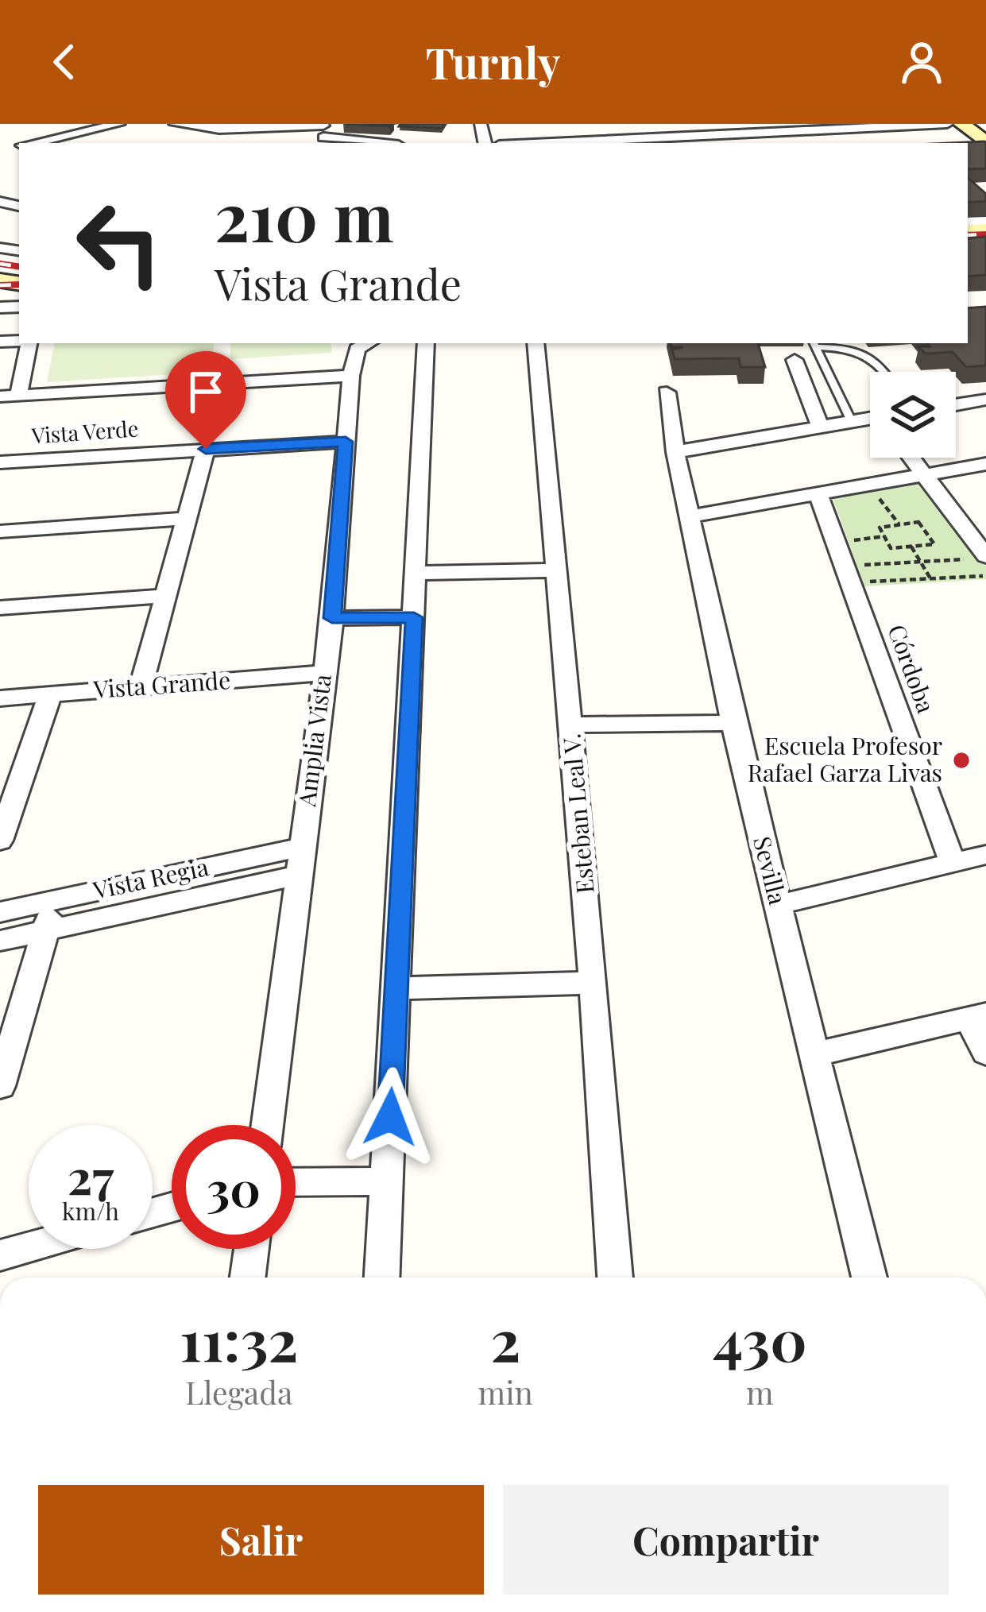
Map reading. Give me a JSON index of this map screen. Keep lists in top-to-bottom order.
{
  "streets": {
    "street": [
      "Vista Verde",
      "Córdoba",
      "Vista Grande",
      "Amplia Vista",
      "Esteban Leal V.",
      "Sevilla",
      "Vista Regia"
    ]
  },
  "crossings": [
    ["Vista Verde", "Amplia Vista"],
    ["Vista Grande", "Amplia Vista"],
    ["Amplia Vista", "Vista Regia"]
  ],
  "places": ["Escuela Profesor Rafael Garza Livas"],
  "page": {
    "header": "Turnly",
    "turn": ["210 m", "Vista Grande"],
    "speed": "27 km/h",
    "limit": "30",
    "eta": [
      "11:32",
      "Llegada",
      "2",
      "min",
      "430",
      "m"
    ],
    "buttons": ["Salir", "Compartir"]
  }
}
